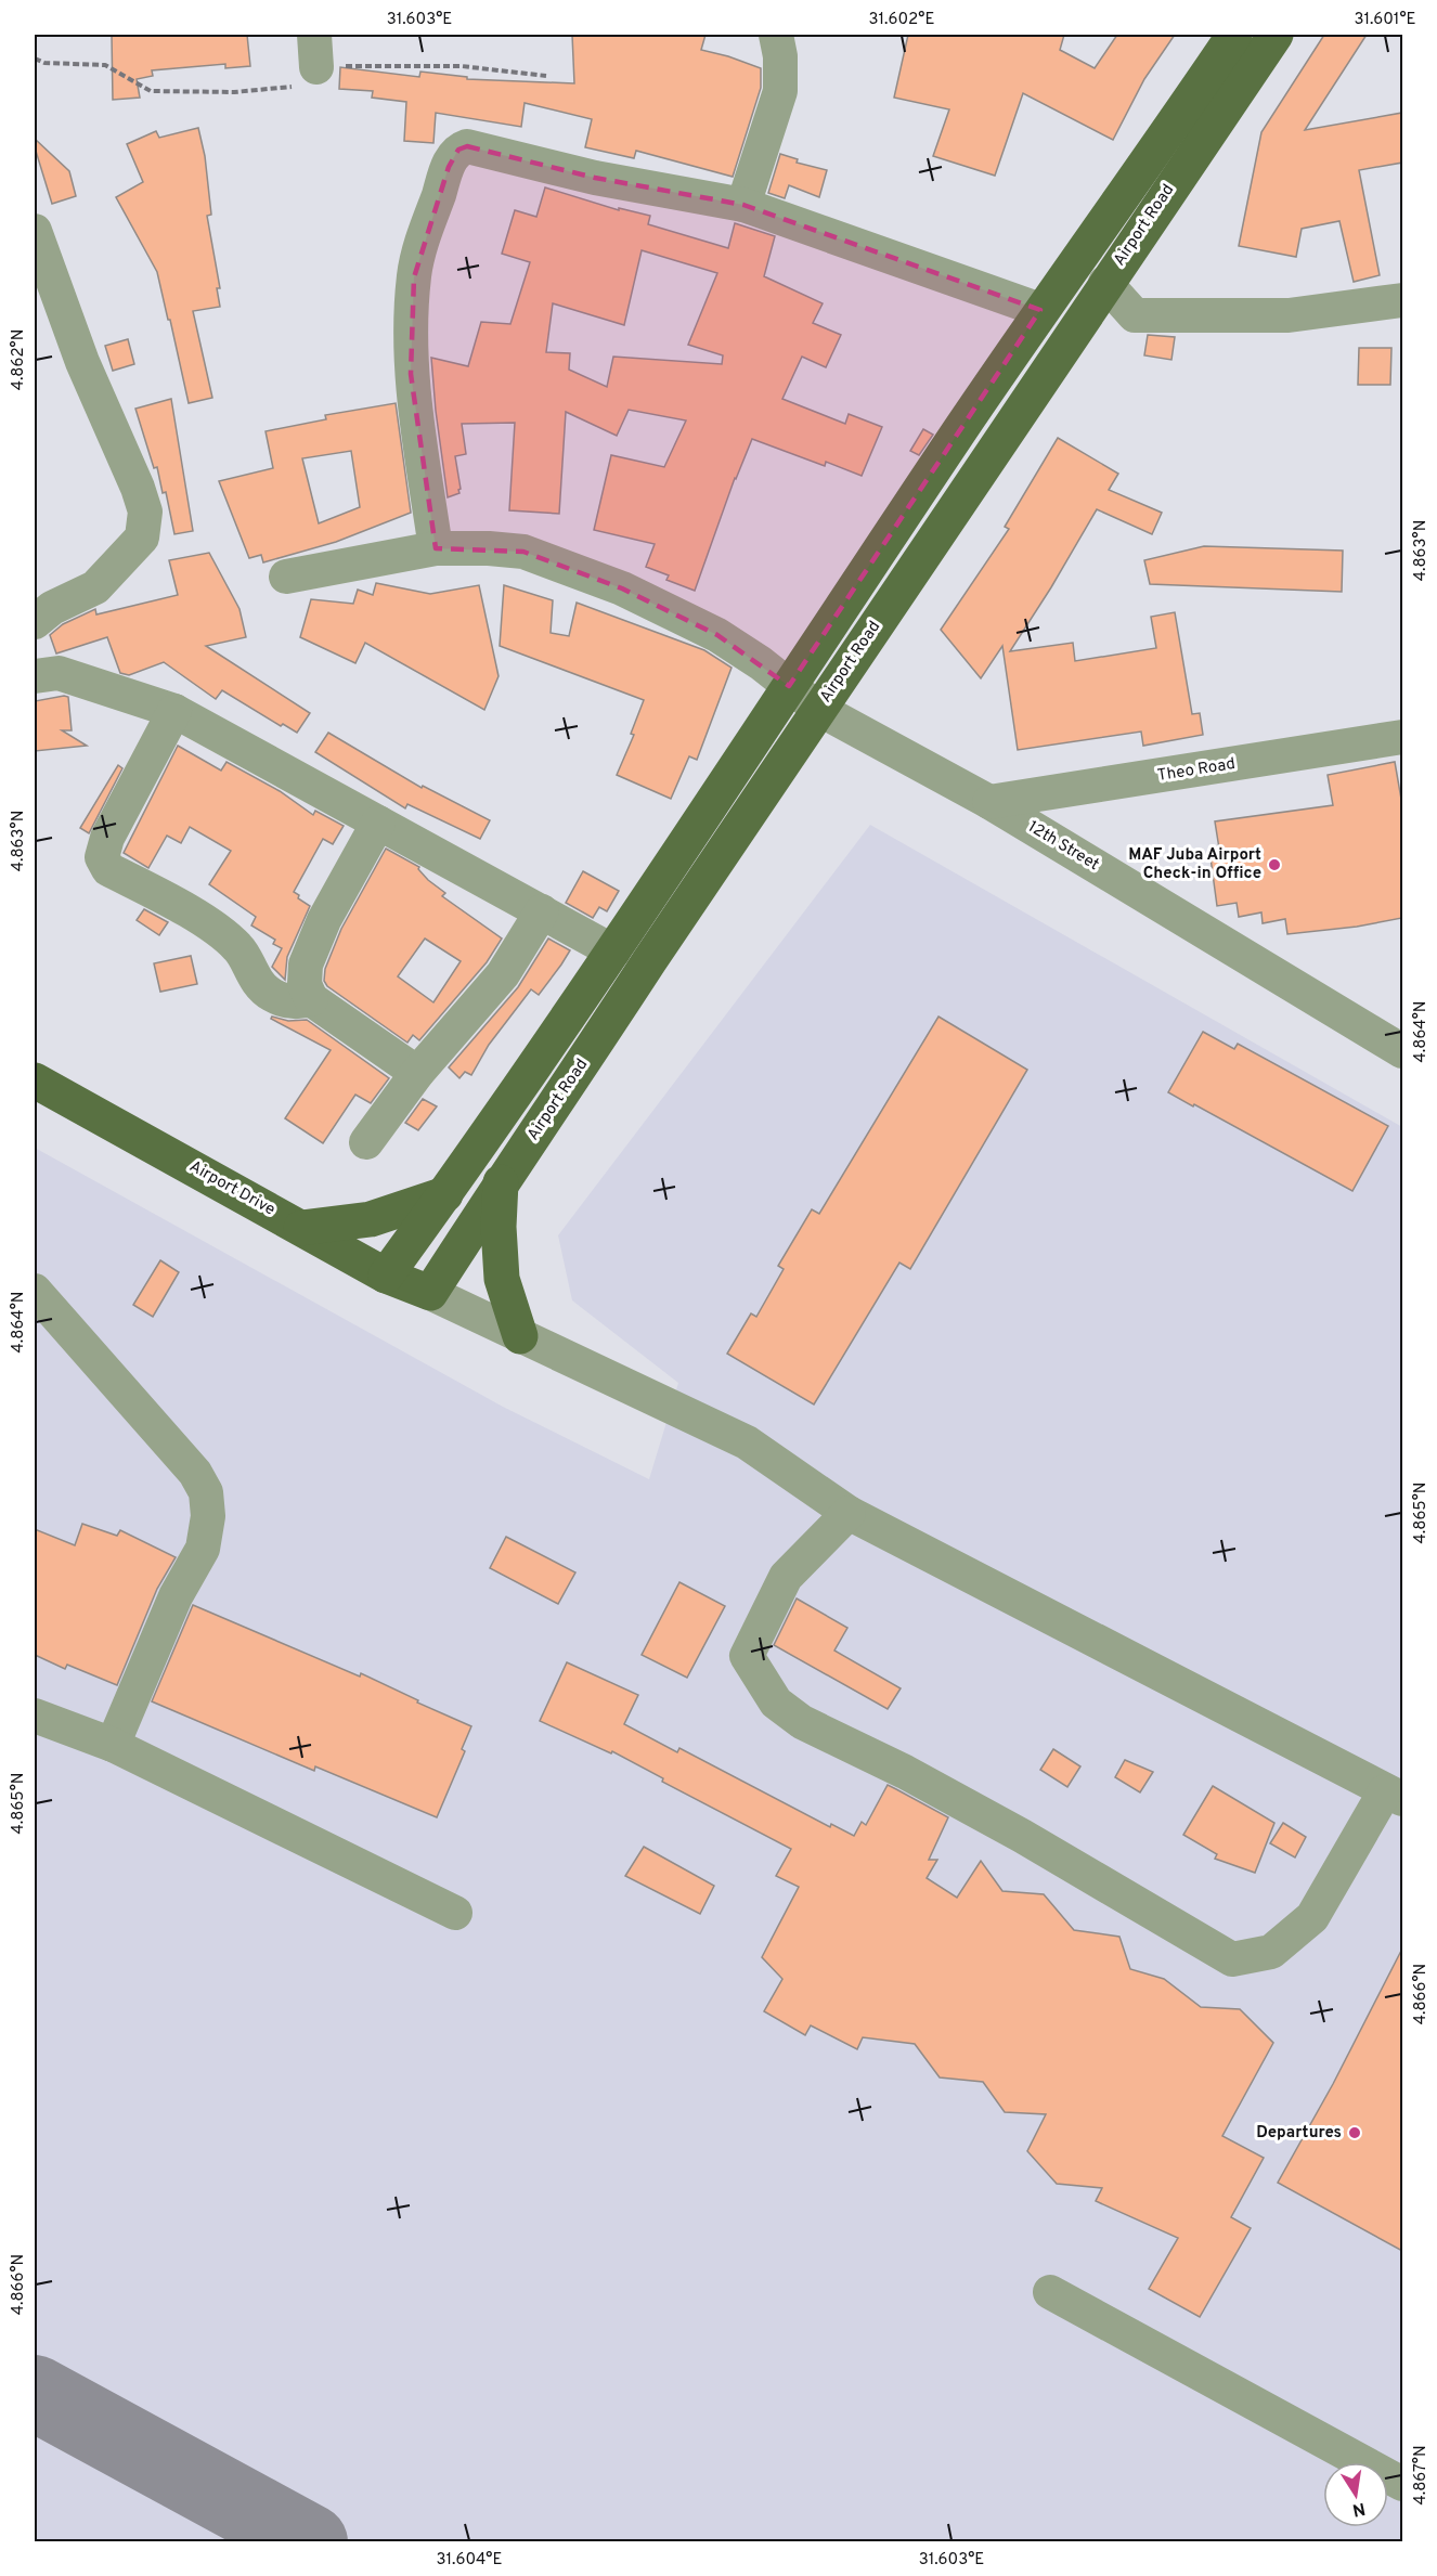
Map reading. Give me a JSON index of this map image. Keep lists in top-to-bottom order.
{
  "streets": {
    "main road": ["Airport Road", "Airport Drive"],
    "street": ["Theo Road", "12th Street"]
  },
  "crossings": [
    ["Airport Road", "12th Street"],
    ["Airport Road", "Airport Drive"],
    ["Theo Road", "12th Street"]
  ],
  "places": ["MAF Juba Airport Check-in Office", "Departures"],
  "north": "bottom",
  "coordinates": [
    "31.603°E",
    "31.602°E",
    "31.601°E",
    "4.862°N",
    "4.863°N",
    "4.864°N",
    "4.865°N",
    "4.866°N",
    "4.867°N",
    "31.604°E"
  ]
}
